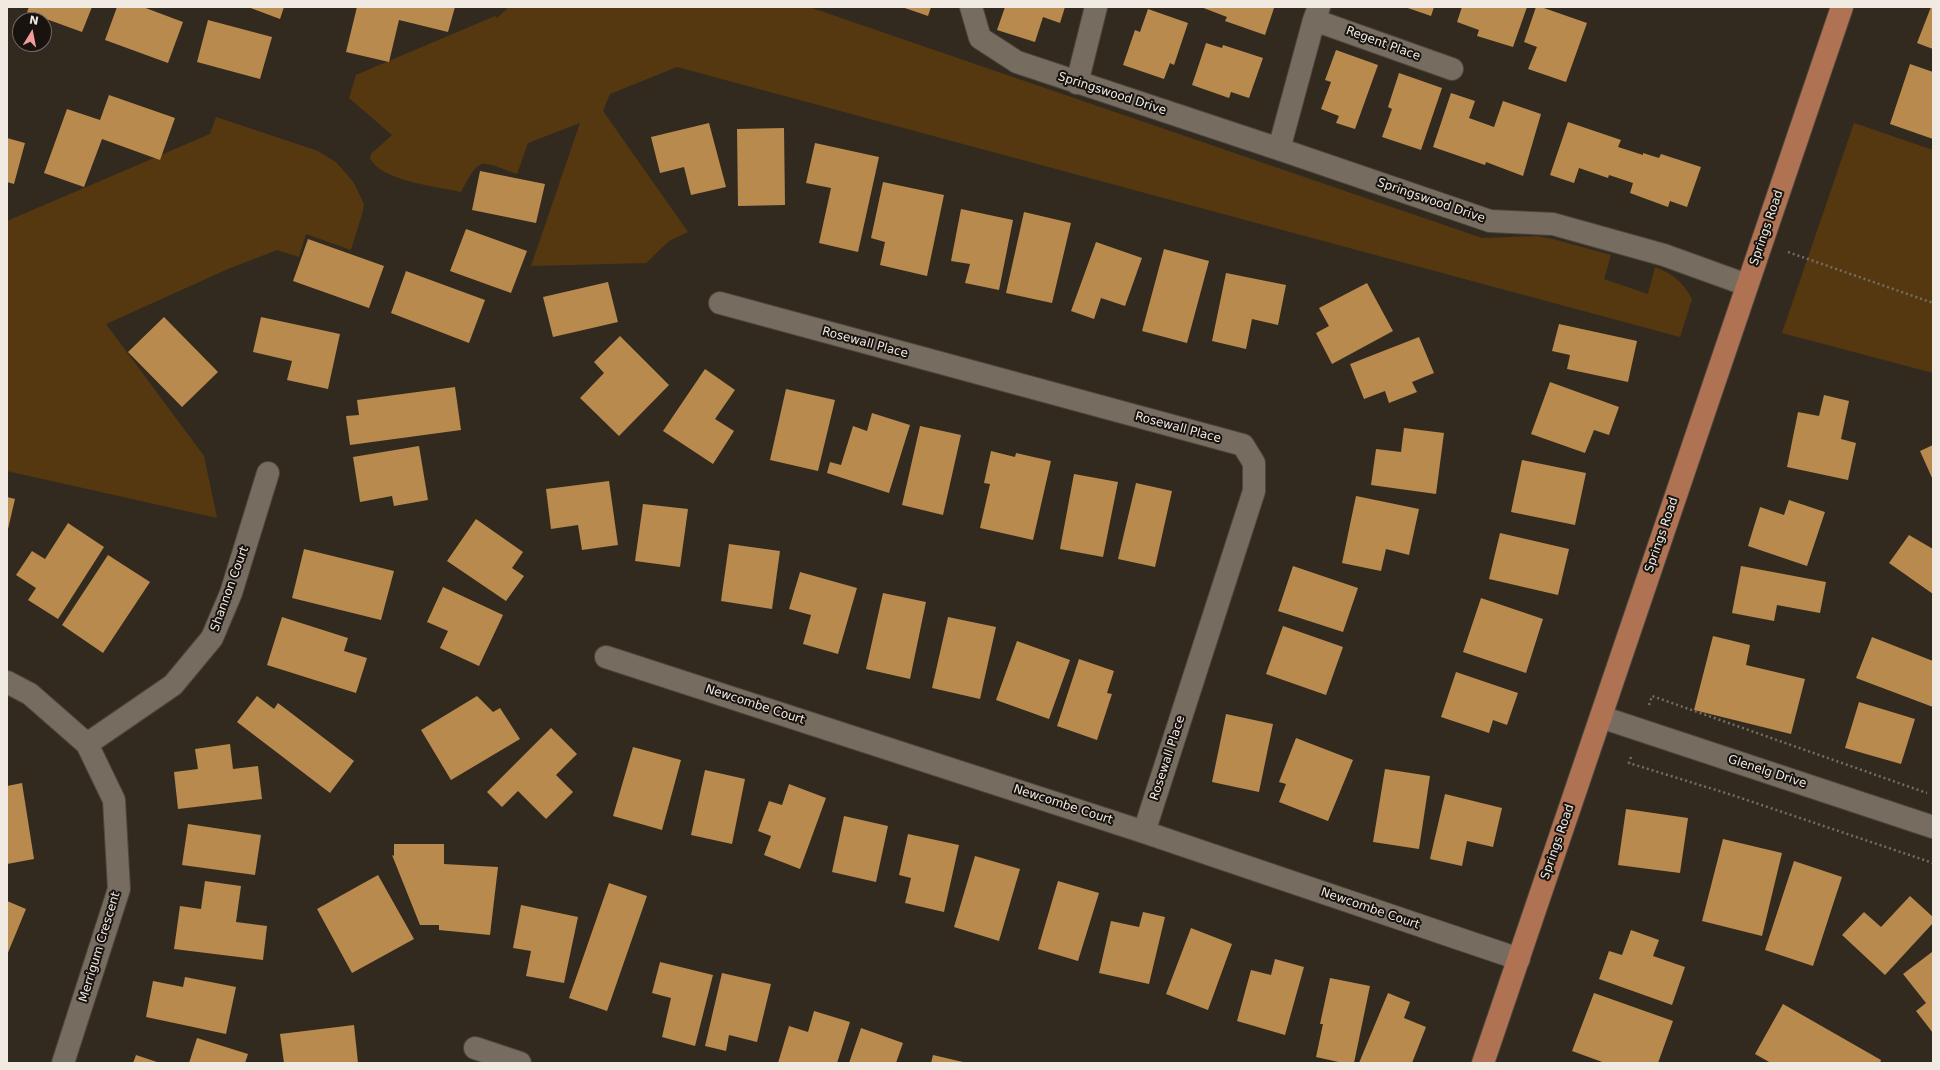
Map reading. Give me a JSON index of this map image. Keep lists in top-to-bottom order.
{
  "streets": {
    "main road": ["Springs Road"],
    "street": [
      "Regent Place",
      "Springswood Drive",
      "Rosewall Place",
      "Shannon Court",
      "Newcombe Court",
      "Glenelg Drive",
      "Merrigum Crescent"
    ]
  },
  "crossings": [
    ["Springswood Drive", "Springs Road"],
    ["Springs Road", "Newcombe Court"],
    ["Springs Road", "Glenelg Drive"],
    ["Rosewall Place", "Newcombe Court"],
    ["Shannon Court", "Merrigum Crescent"]
  ],
  "north": "top"
}
